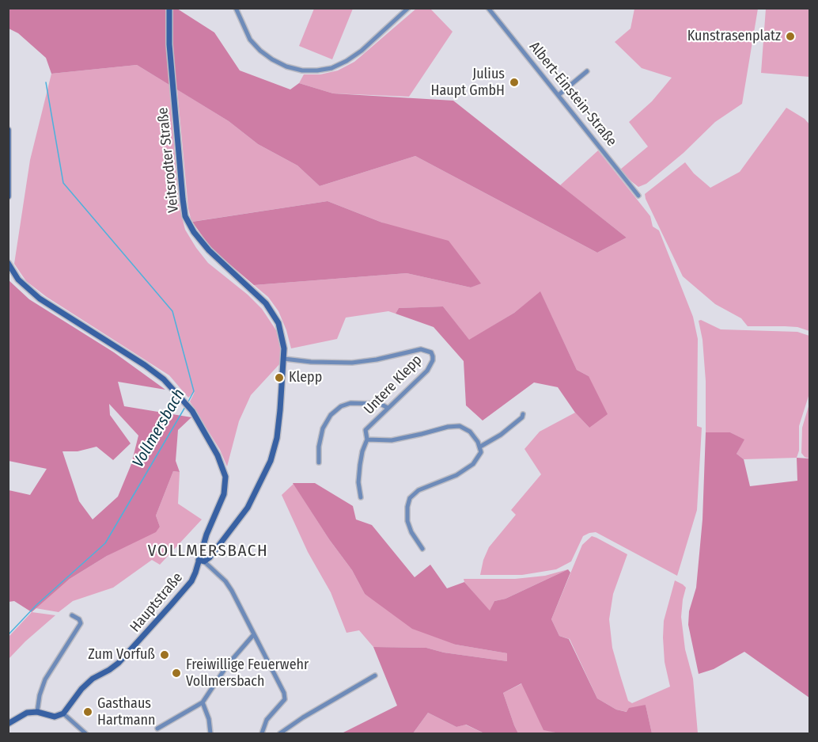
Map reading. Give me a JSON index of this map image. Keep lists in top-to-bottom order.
{
  "streets": {
    "main road": ["Veitsrodter Straße", "Hauptstraße"],
    "street": ["Albert-Einstein-Straße", "Untere Klepp"]
  },
  "crossings": [
    ["Veitsrodter Straße", "Untere Klepp"],
    ["Veitsrodter Straße", "Hauptstraße"],
    ["Untere Klepp", "Hauptstraße"]
  ],
  "districts": ["VOLLMERSBACH"],
  "water": ["Vollmersbach"],
  "places": [
    "Kunstrasenplatz",
    "Julius Haupt GmbH",
    "Klepp",
    "Zum Vorfuß",
    "Freiwillige Feuerwehr Vollmersbach",
    "Gasthaus Hartmann"
  ]
}
